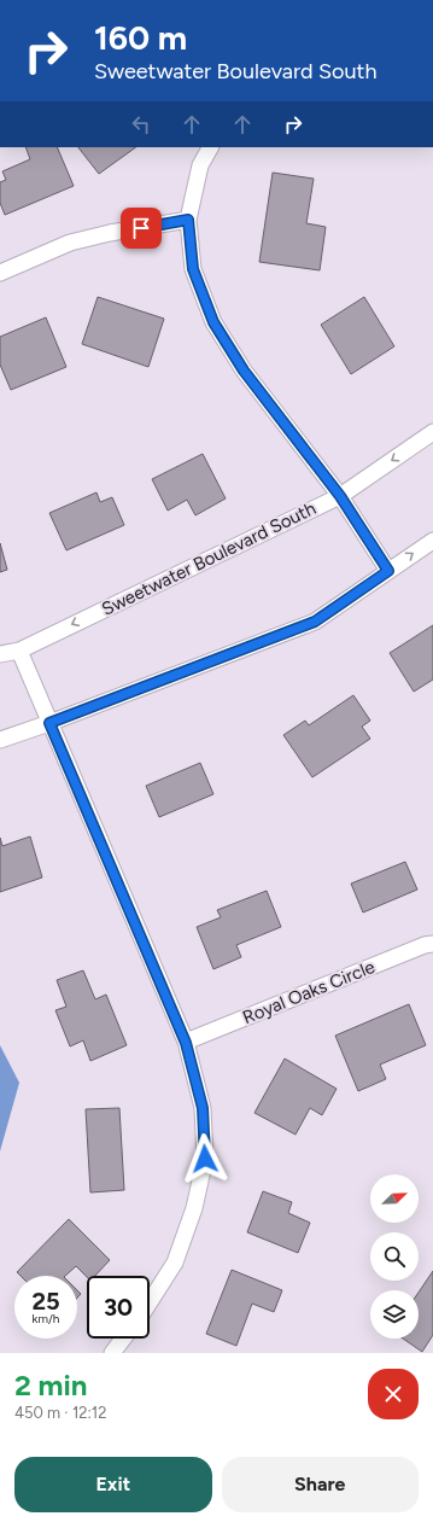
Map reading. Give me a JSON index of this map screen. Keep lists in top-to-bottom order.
{
  "streets": {
    "street": ["Sweetwater Boulevard South", "Royal Oaks Circle"]
  },
  "north": "top right",
  "page": {
    "turn": ["160 m", "Sweetwater Boulevard South"],
    "speed": "25 km/h",
    "limit": "30",
    "heading": ["2 min", "450 m · 12:12"],
    "buttons": ["Exit", "Share"]
  }
}
